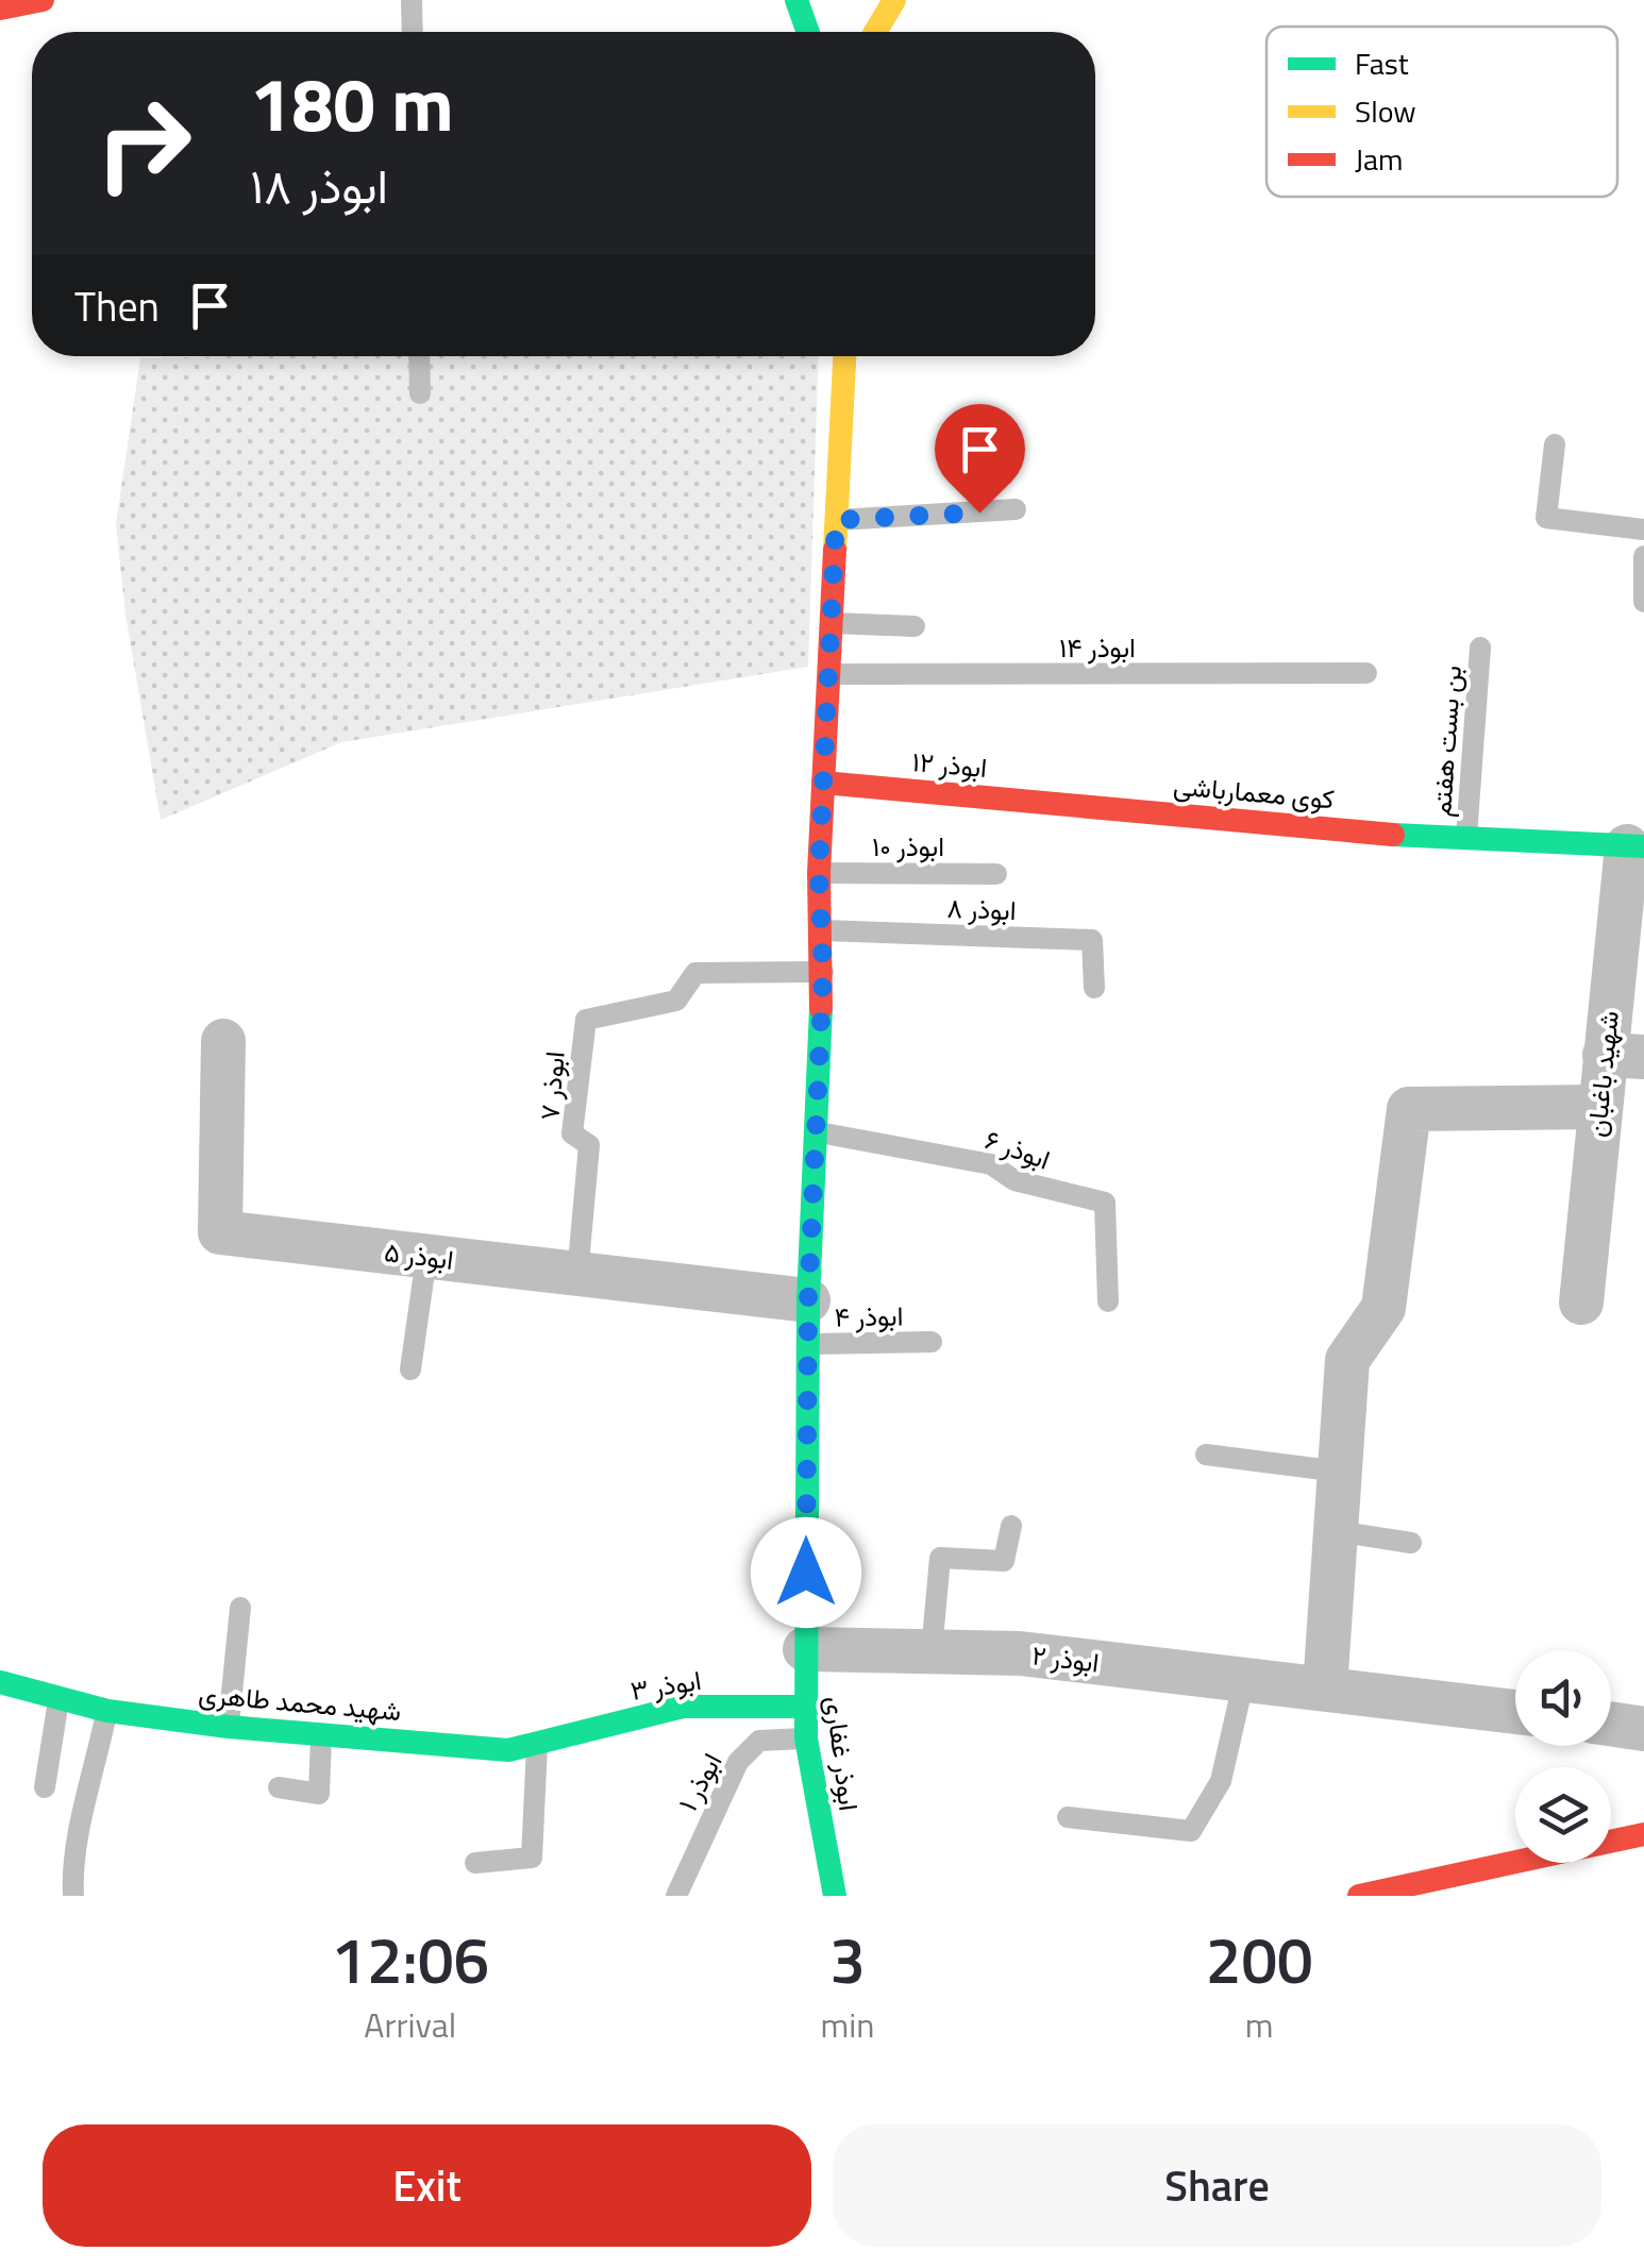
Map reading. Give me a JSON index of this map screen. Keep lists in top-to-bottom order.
{
  "streets": {
    "street": [
      "ابوذر ۱۲",
      "کوی معمارباشی",
      "شهید باغبان",
      "ابوذر ۵",
      "ابوذر ۲",
      "ابوذر ۳",
      "شهید محمد طاهری",
      "ابوذر غفاری"
    ],
    "lane": [
      "ابوذر ۱۴",
      "بن بست هفتم",
      "ابوذر ۱۰",
      "ابوذر ۸",
      "ابوذر ۷",
      "ابوذر ۶",
      "ابوذر ۴",
      "ابوذر ۱"
    ]
  },
  "crossings": [
    ["ابوذر ۱۴", "ابوذر غفاری"],
    ["بن بست هفتم", "کوی معمارباشی"],
    ["ابوذر ۱۲", "کوی معمارباشی"],
    ["ابوذر ۱۲", "ابوذر غفاری"],
    ["کوی معمارباشی", "شهید باغبان"],
    ["ابوذر ۱۰", "ابوذر غفاری"],
    ["ابوذر ۸", "ابوذر غفاری"],
    ["ابوذر ۷", "ابوذر ۵"],
    ["ابوذر ۷", "ابوذر غفاری"],
    ["ابوذر ۶", "ابوذر غفاری"],
    ["ابوذر ۵", "ابوذر ۴"],
    ["ابوذر ۵", "ابوذر غفاری"],
    ["ابوذر ۴", "ابوذر غفاری"],
    ["ابوذر ۲", "ابوذر غفاری"],
    ["ابوذر ۳", "شهید محمد طاهری"],
    ["ابوذر ۳", "ابوذر غفاری"],
    ["ابوذر غفاری", "ابوذر ۱"]
  ],
  "legend": ["Fast", "Slow", "Jam"],
  "page": {
    "turn": ["180 m", "ابوذر ۱۸"],
    "then": "Then",
    "eta": [
      "12:06",
      "Arrival",
      "3",
      "min",
      "200",
      "m"
    ],
    "buttons": ["Exit", "Share"]
  }
}
